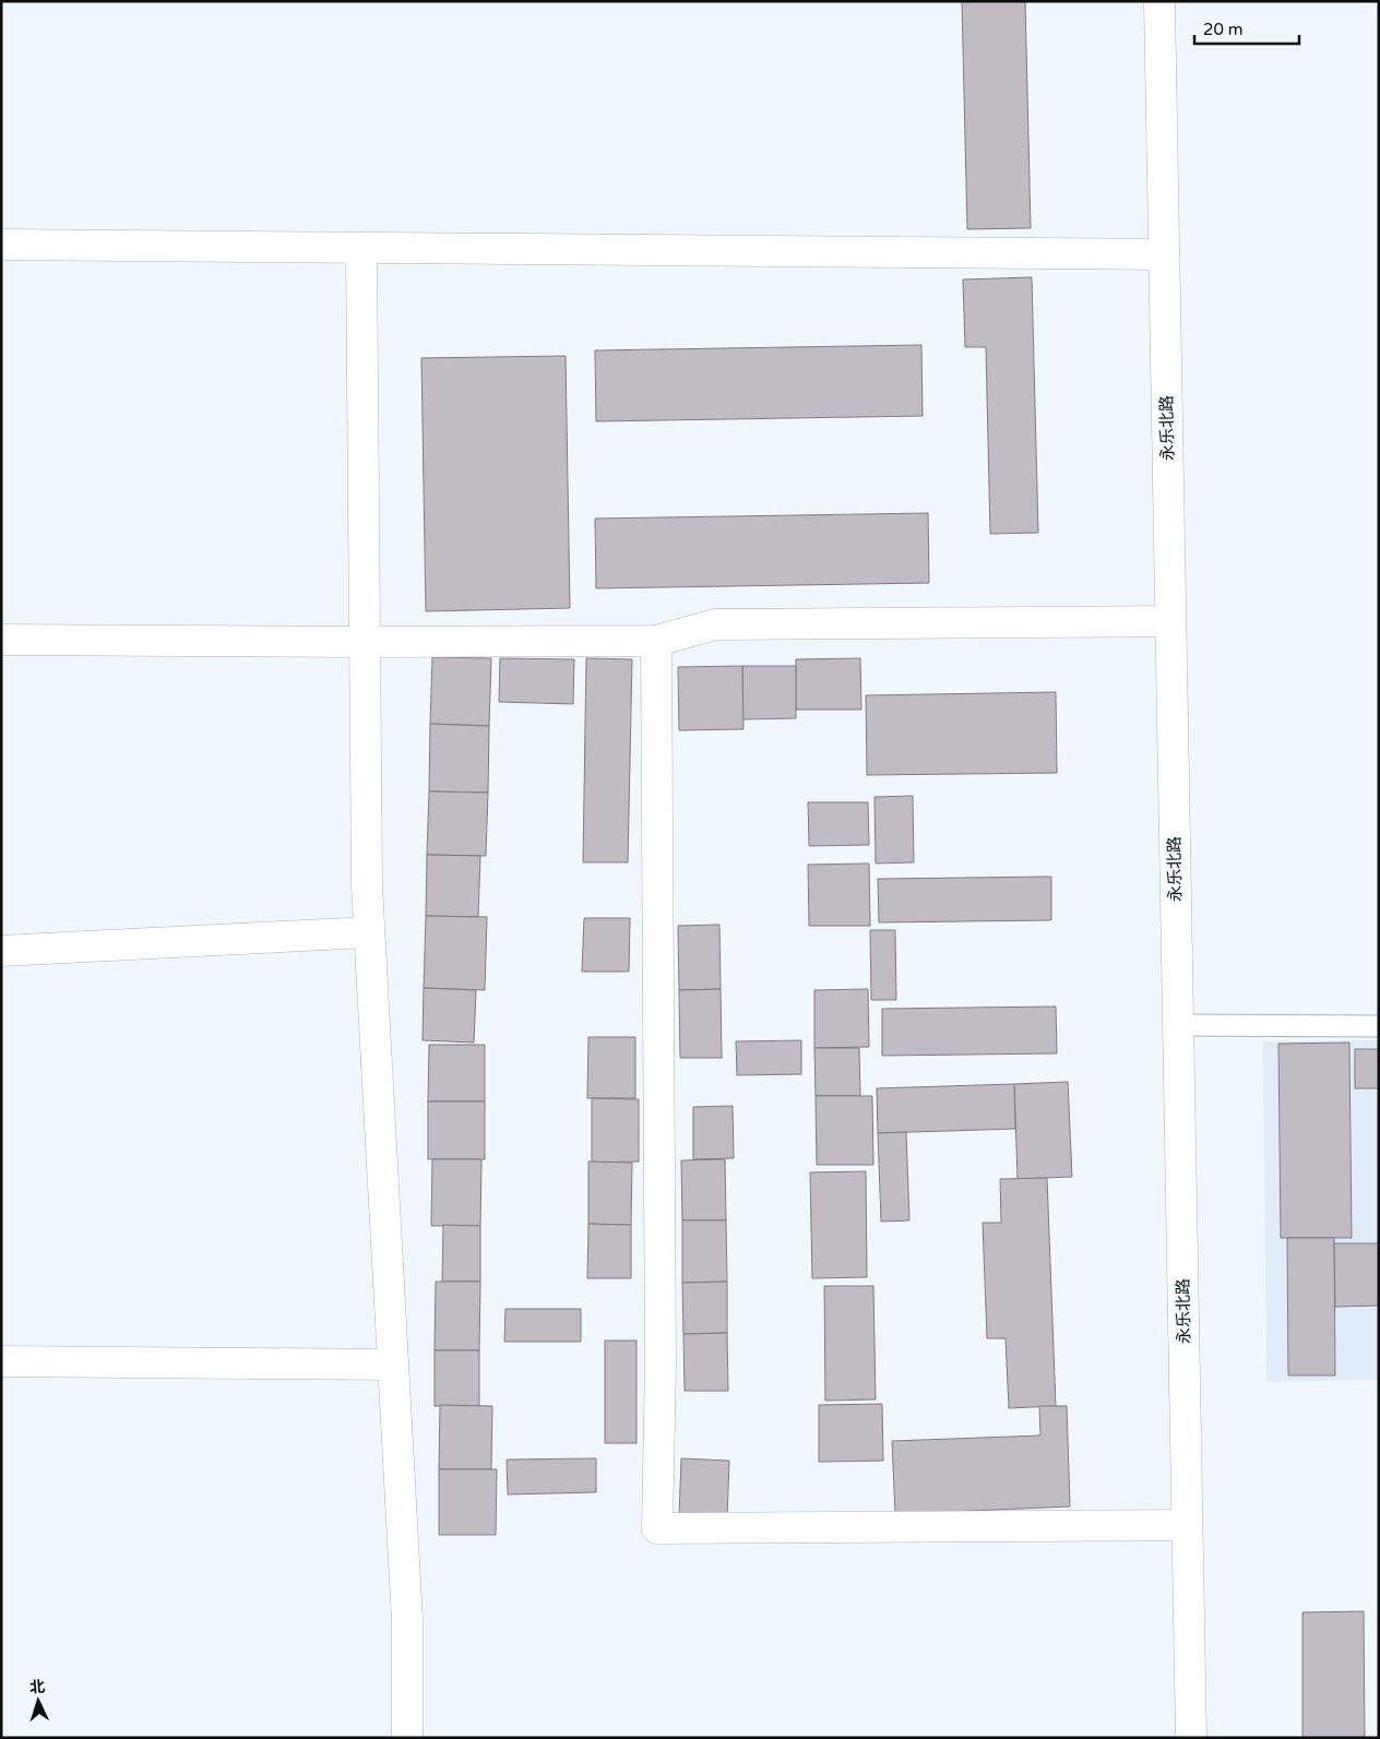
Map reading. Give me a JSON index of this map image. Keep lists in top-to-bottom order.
{
  "streets": {
    "street": ["永乐北路"]
  },
  "scale_bar": "20 m",
  "north": "top"
}
